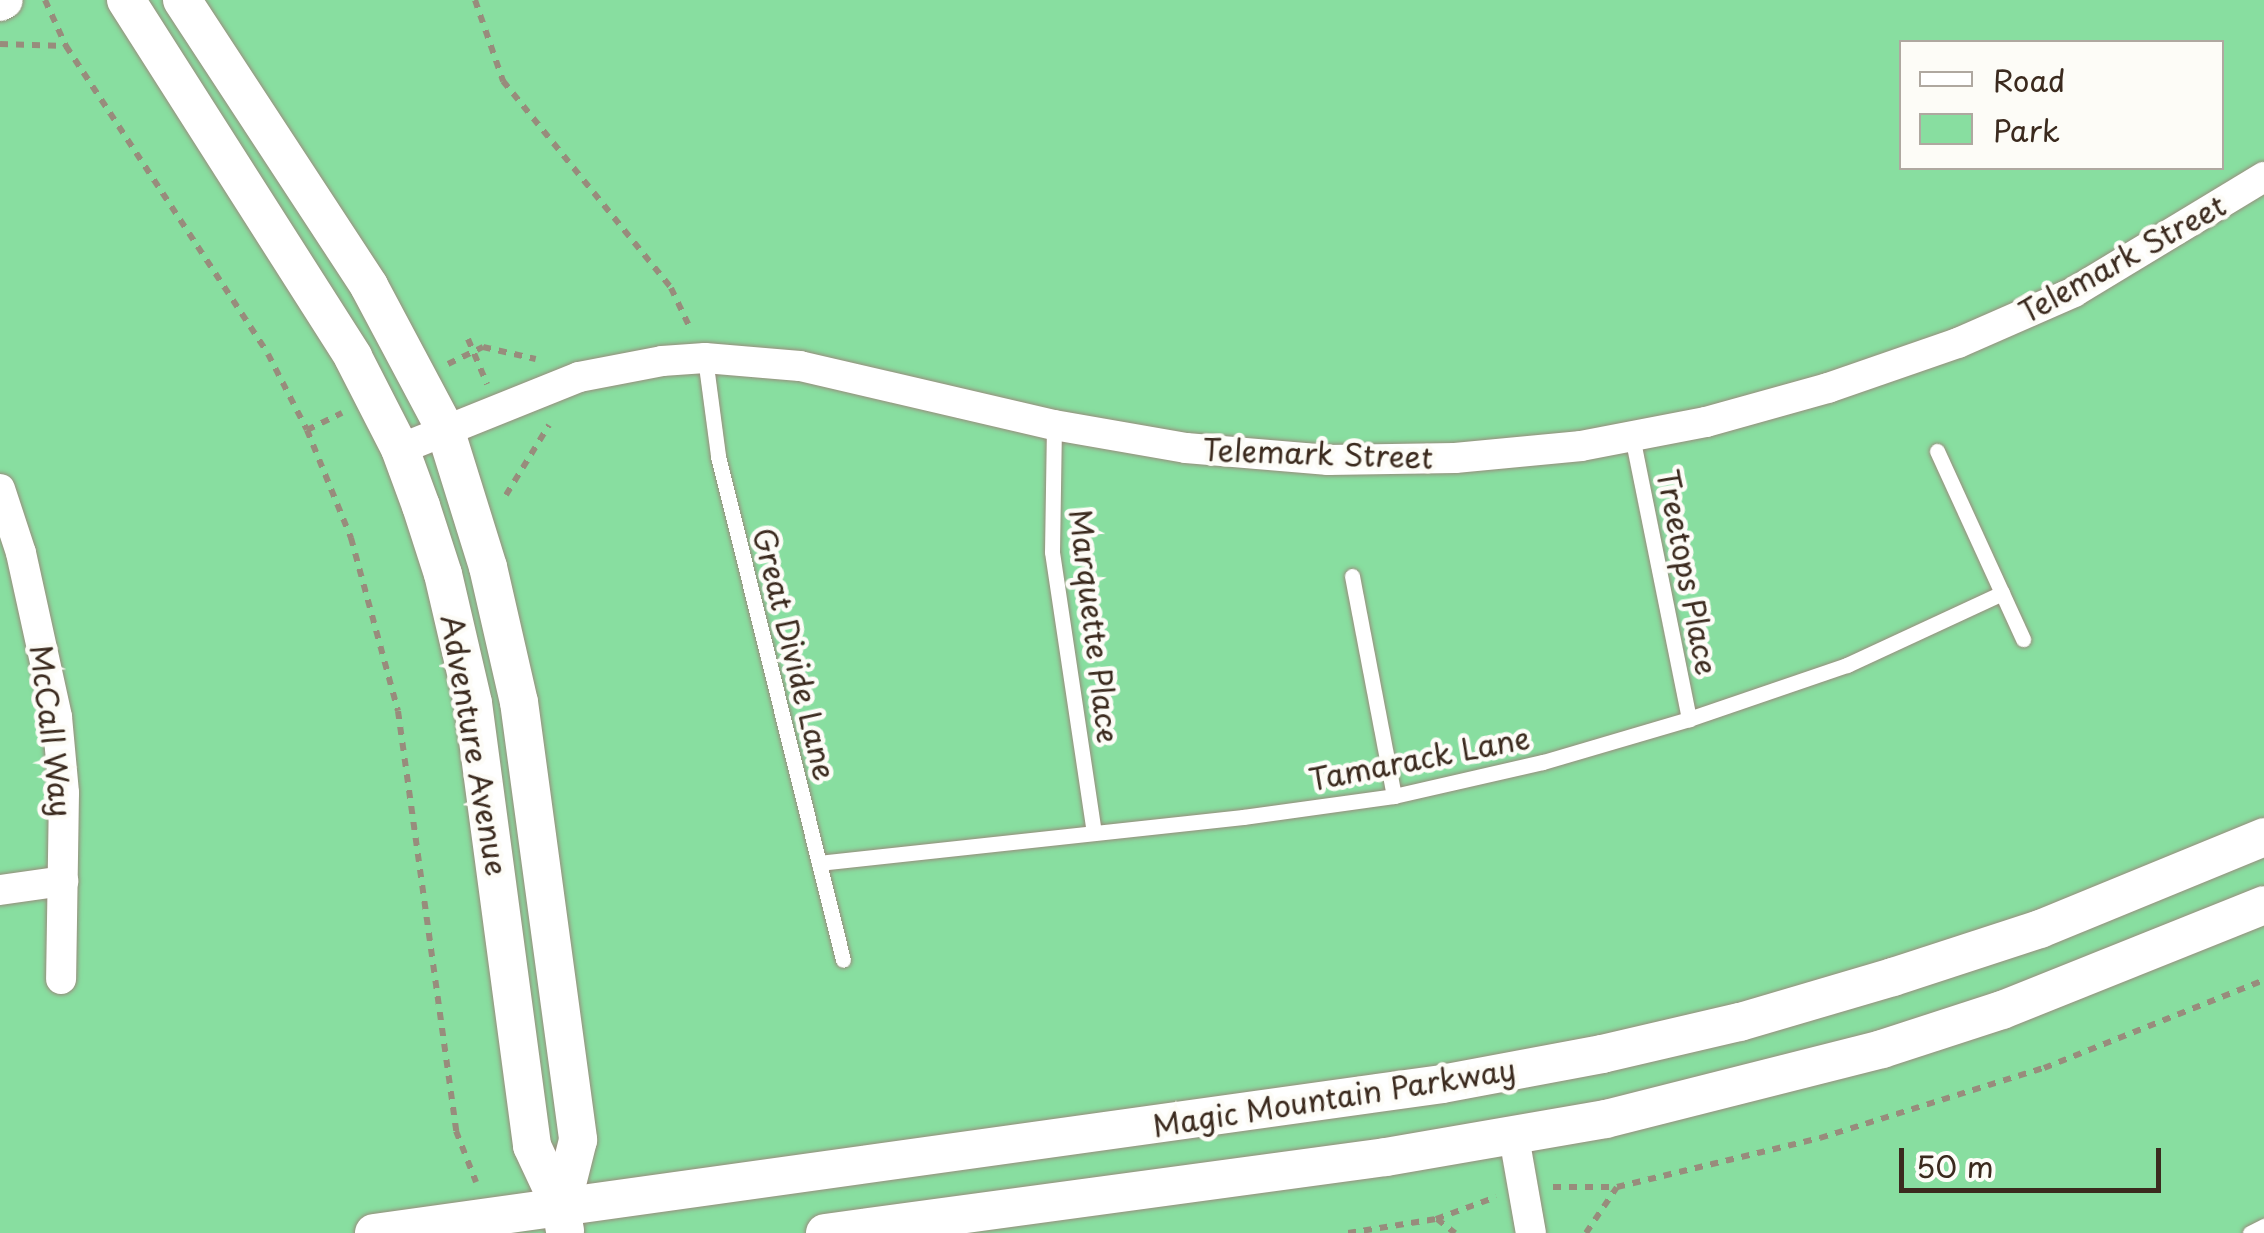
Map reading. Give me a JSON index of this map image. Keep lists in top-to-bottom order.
{
  "streets": {
    "street": [
      "Telemark Street",
      "McCall Way",
      "Adventure Avenue",
      "Magic Mountain Parkway"
    ],
    "lane": [
      "Treetops Place",
      "Marquette Place",
      "Great Divide Lane",
      "Tamarack Lane"
    ]
  },
  "crossings": [
    ["Telemark Street", "Treetops Place"],
    ["Telemark Street", "Marquette Place"],
    ["Telemark Street", "Great Divide Lane"],
    ["Telemark Street", "Adventure Avenue"],
    ["Treetops Place", "Tamarack Lane"],
    ["Marquette Place", "Tamarack Lane"],
    ["Great Divide Lane", "Tamarack Lane"],
    ["Adventure Avenue", "Magic Mountain Parkway"]
  ],
  "legend": ["Road", "Park"],
  "scale_bar": "50 m"
}
